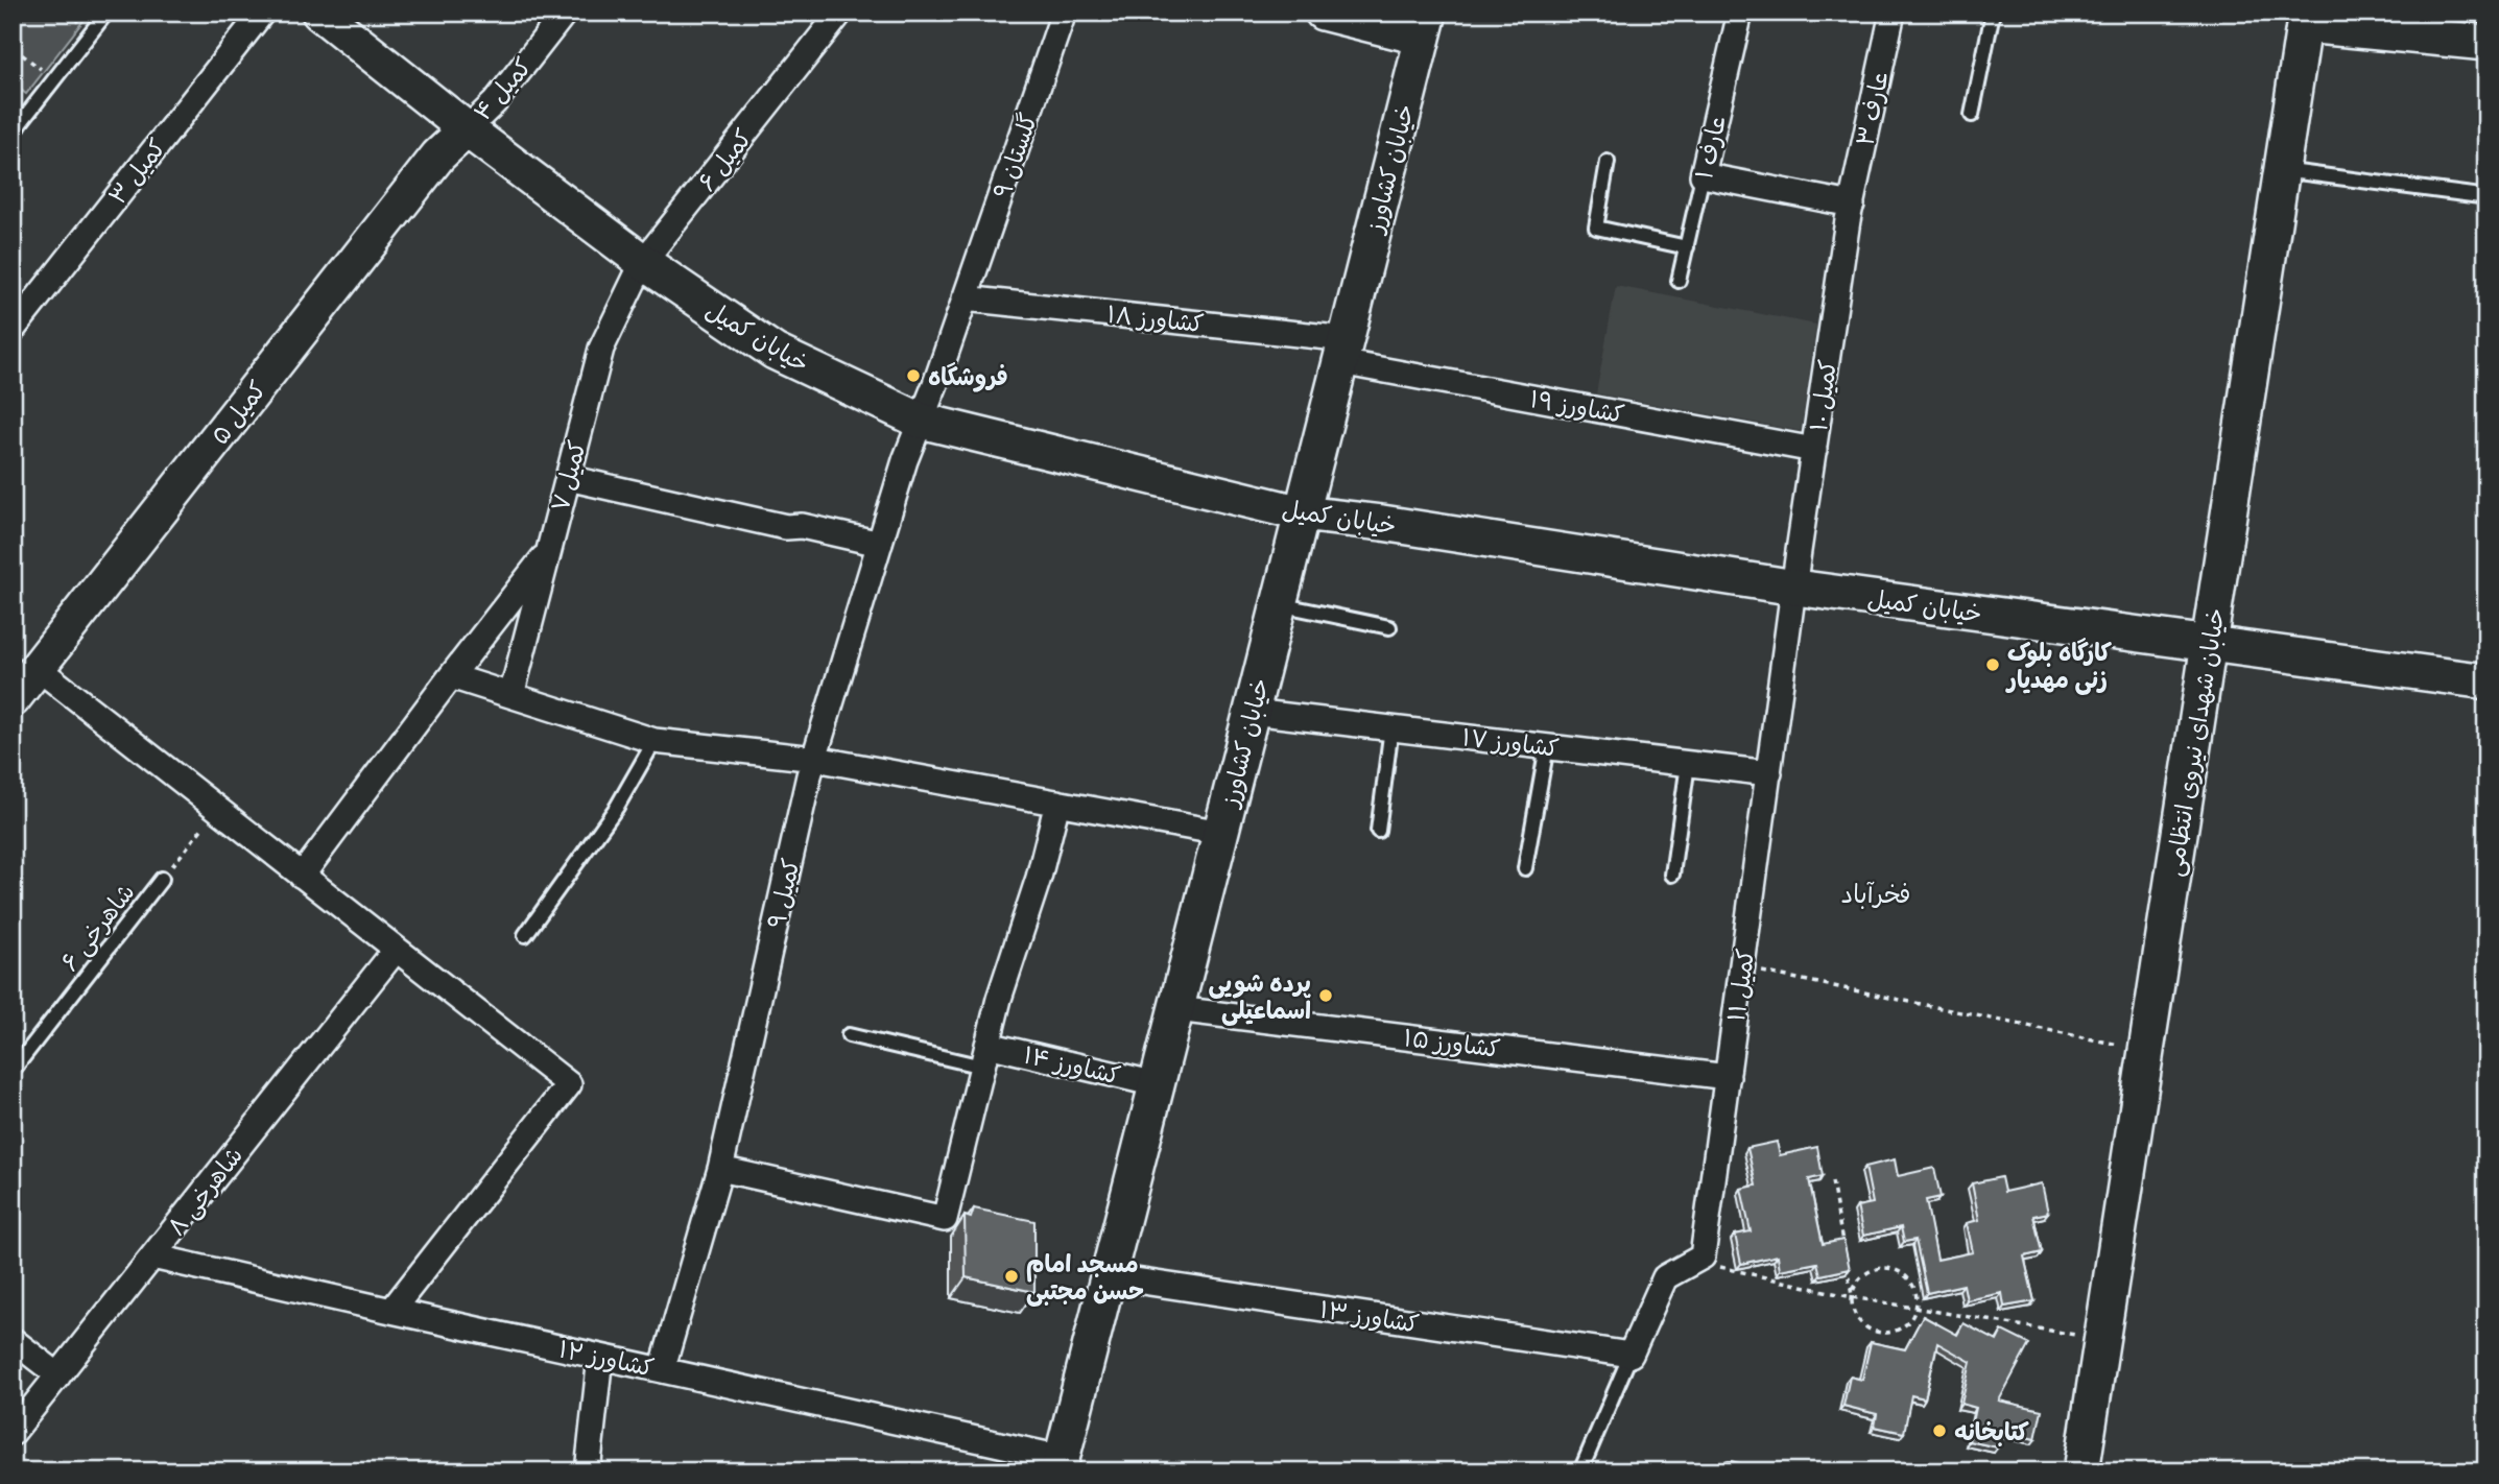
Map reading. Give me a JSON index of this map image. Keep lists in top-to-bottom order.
{
  "streets": {
    "street": [
      "کمیل ۴",
      "عارف ۳",
      "عارف ۱",
      "گلستان ۹",
      "کمیل ۶",
      "خیابان کشاورز",
      "کمیل ۳",
      "کشاورز ۱۸",
      "خیابان کمیل",
      "کمیل ۱۰",
      "کشاورز ۱۹",
      "کمیل ۵",
      "کمیل ۷",
      "کشاورز ۱۷",
      "خیابان شهدای نیروی انتظامی",
      "کمیل ۹",
      "کمیل ۱۱",
      "کشاورز ۱۵",
      "کشاورز ۱۴",
      "شاهرخی ۸",
      "کشاورز ۱۳",
      "کشاورز ۱۲"
    ],
    "lane": ["شاهرخی ۶"]
  },
  "crossings": [
    ["کمیل ۴", "خیابان کمیل"],
    ["کمیل ۴", "کمیل ۵"],
    ["عارف ۳", "کمیل ۱۰"],
    ["گلستان ۹", "کشاورز ۱۸"],
    ["گلستان ۹", "خیابان کمیل"],
    ["گلستان ۹", "کمیل ۹"],
    ["کمیل ۶", "خیابان کمیل"],
    ["کمیل ۶", "کمیل ۷"],
    ["خیابان کشاورز", "کشاورز ۱۸"],
    ["خیابان کشاورز", "خیابان کمیل"],
    ["خیابان کشاورز", "کشاورز ۱۹"],
    ["خیابان کشاورز", "کشاورز ۱۷"],
    ["خیابان کشاورز", "کشاورز ۱۵"],
    ["خیابان کشاورز", "کشاورز ۱۴"],
    ["خیابان کشاورز", "کشاورز ۱۳"],
    ["خیابان کشاورز", "کشاورز ۱۲"],
    ["کشاورز ۱۸", "کشاورز ۱۹"],
    ["خیابان کمیل", "کمیل ۱۰"],
    ["خیابان کمیل", "کمیل ۵"],
    ["خیابان کمیل", "کمیل ۷"],
    ["خیابان کمیل", "خیابان شهدای نیروی انتظامی"],
    ["خیابان کمیل", "کمیل ۹"],
    ["خیابان کمیل", "کمیل ۱۱"],
    ["کمیل ۱۰", "کشاورز ۱۹"],
    ["کمیل ۱۰", "کمیل ۱۱"],
    ["کشاورز ۱۷", "کمیل ۱۱"],
    ["کمیل ۹", "کشاورز ۱۲"],
    ["کمیل ۱۱", "کشاورز ۱۵"],
    ["شاهرخی ۸", "کشاورز ۱۲"]
  ],
  "districts": ["فخرآباد"],
  "places": [
    "فروشگاه",
    "کارگاه بلوک زنی مهدیار",
    "پرده شویی اسماعیلی",
    "مسجد امام حسن مجتبی",
    "کتابخانه"
  ]
}
